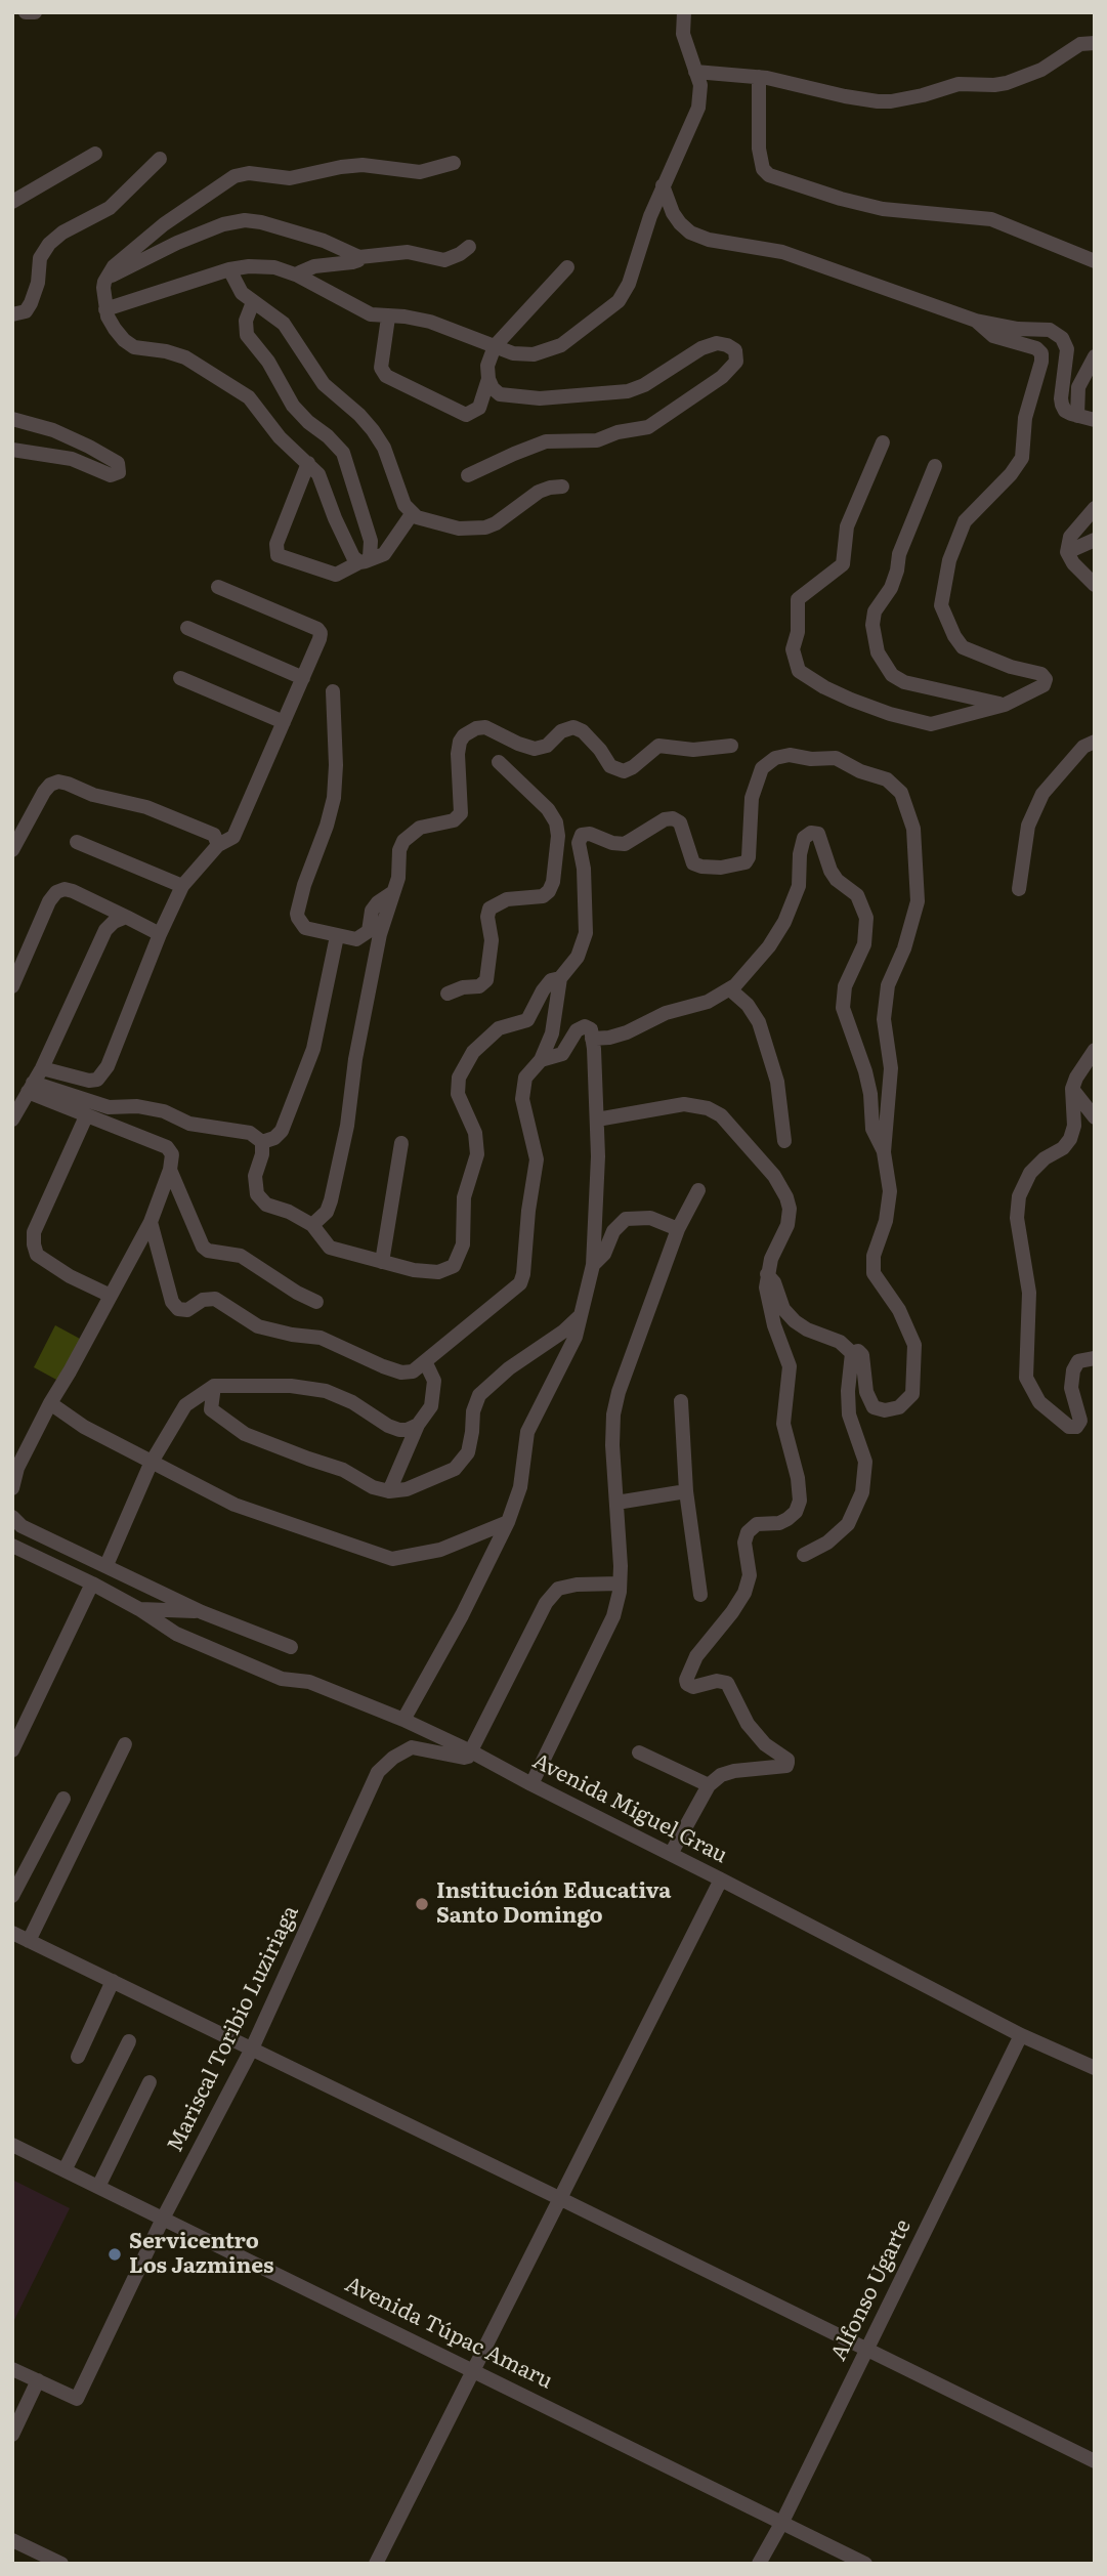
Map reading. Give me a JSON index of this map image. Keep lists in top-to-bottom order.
{
  "streets": {
    "street": [
      "Avenida Miguel Grau",
      "Mariscal Toribio Luziriaga",
      "Alfonso Ugarte",
      "Avenida Túpac Amaru"
    ]
  },
  "crossings": [
    ["Avenida Miguel Grau", "Mariscal Toribio Luziriaga"],
    ["Avenida Miguel Grau", "Alfonso Ugarte"],
    ["Mariscal Toribio Luziriaga", "Avenida Túpac Amaru"],
    ["Alfonso Ugarte", "Avenida Túpac Amaru"]
  ],
  "places": ["Institución Educativa Santo Domingo", "Servicentro Los Jazmines"]
}
